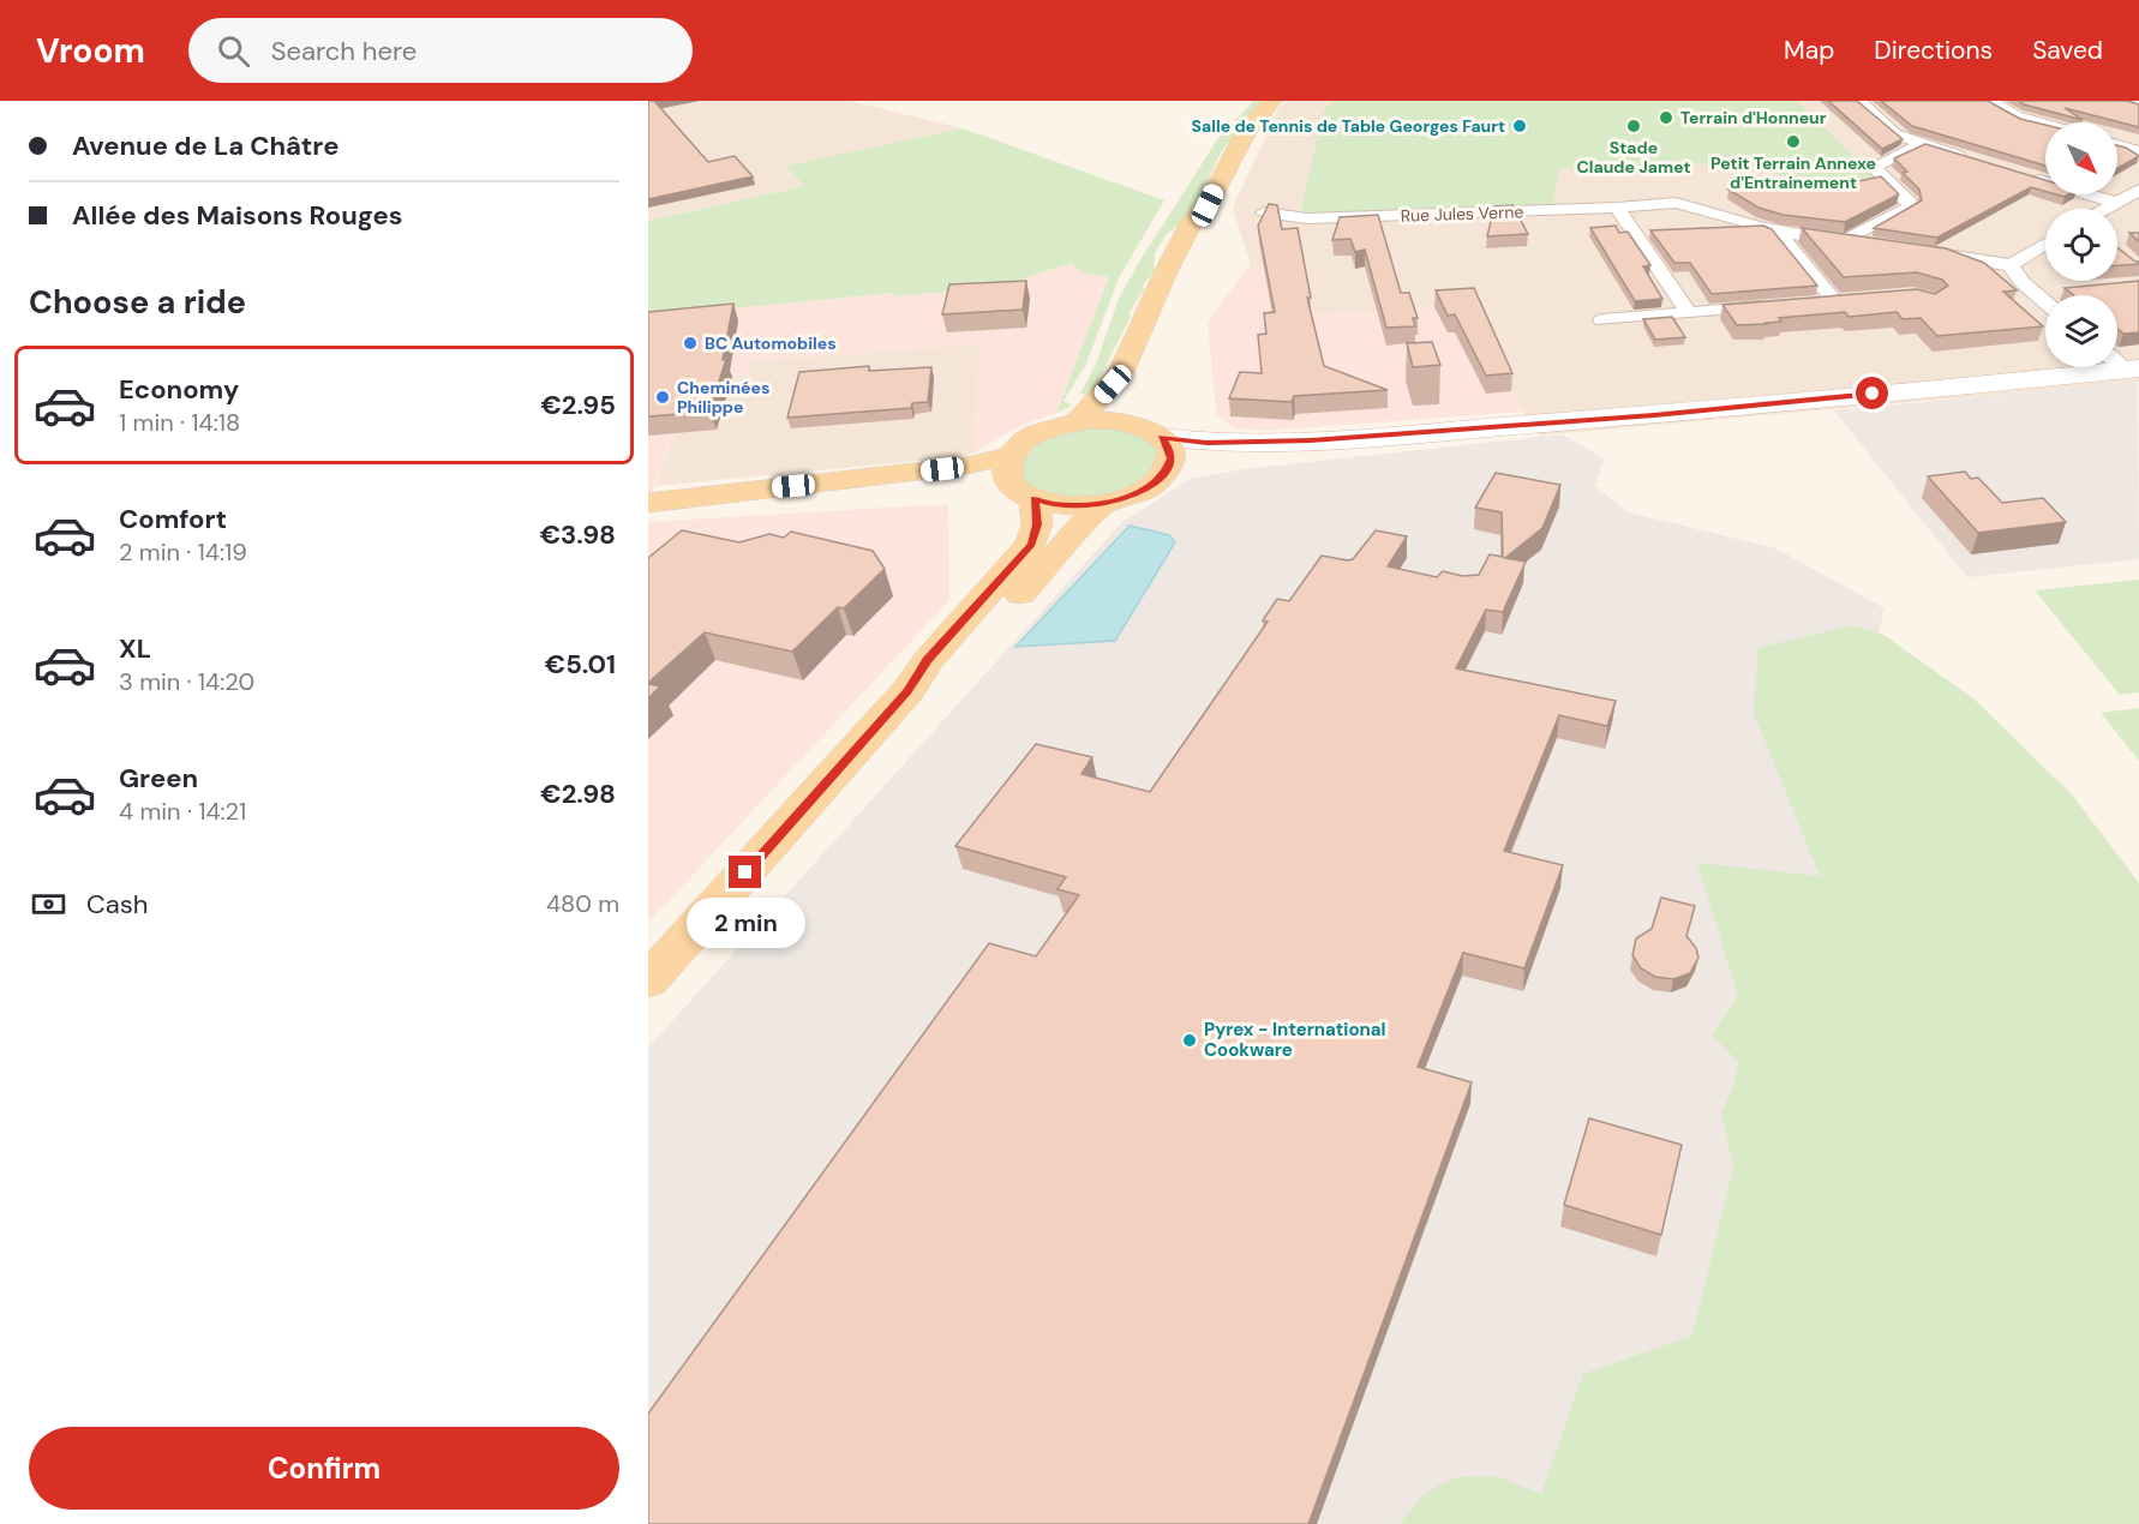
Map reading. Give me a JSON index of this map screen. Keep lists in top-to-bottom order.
{
  "streets": {
    "street": ["Rue Jules Verne"]
  },
  "places": [
    "Terrain d'Honneur",
    "Salle de Tennis de Table Georges Faurt",
    "Stade Claude Jamet",
    "Petit Terrain Annexe d'Entrainement",
    "BC Automobiles",
    "Cheminées Philippe",
    "Pyrex - International Cookware"
  ],
  "north": "bottom right",
  "page": {
    "header": "Vroom",
    "search": "Search here",
    "nav": ["Map", "Directions", "Saved"],
    "banner": ["Avenue de La Châtre", "Allée des Maisons Rouges"],
    "heading": "Choose a ride",
    "list": [
      {
        "name": "Economy",
        "note": "1 min · 14:18",
        "value": "€2.95"
      },
      {
        "name": "Comfort",
        "note": "2 min · 14:19",
        "value": "€3.98"
      },
      {
        "name": "XL",
        "note": "3 min · 14:20",
        "value": "€5.01"
      },
      {
        "name": "Green",
        "note": "4 min · 14:21",
        "value": "€2.98"
      }
    ],
    "pay": ["Cash", "480 m"],
    "bubble": "2 min",
    "buttons": "Confirm"
  }
}
